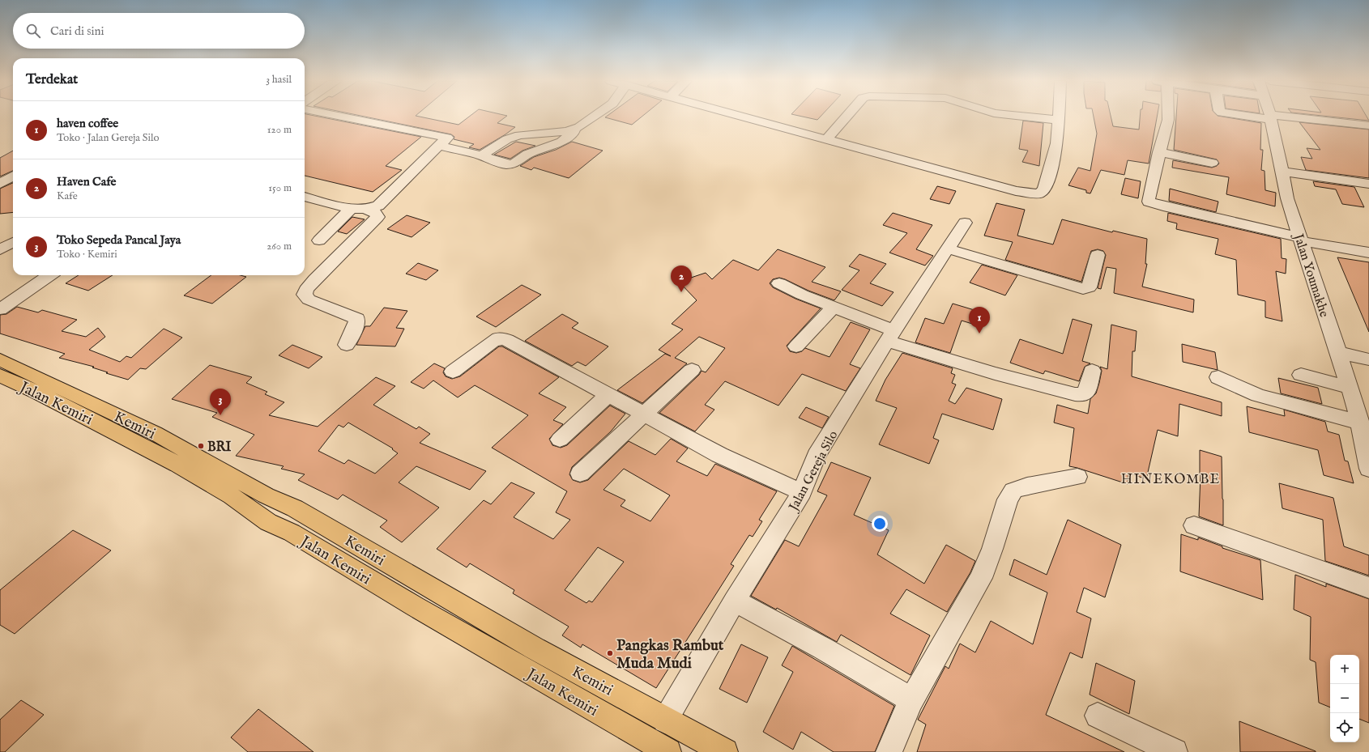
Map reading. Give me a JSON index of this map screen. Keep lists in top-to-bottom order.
{
  "streets": {
    "highway": ["Jalan Kemiri", "Kemiri"],
    "street": ["Jalan Youmakhe", "Jalan Gereja Silo"]
  },
  "crossings": [
    ["Kemiri", "Jalan Gereja Silo"]
  ],
  "districts": ["HINEKOMBE"],
  "places": ["BRI", "Pangkas Rambut Muda Mudi"],
  "page": {
    "search": "Cari di sini",
    "heading": ["Terdekat", "3 hasil"],
    "list": [
      {
        "mark": "1",
        "name": "haven coffee",
        "note": "Toko · Jalan Gereja Silo",
        "value": "120 m"
      },
      {
        "mark": "2",
        "name": "Haven Cafe",
        "note": "Kafe",
        "value": "150 m"
      },
      {
        "mark": "3",
        "name": "Toko Sepeda Pancal Jaya",
        "note": "Toko · Kemiri",
        "value": "260 m"
      }
    ],
    "pins": ["2", "1", "3"],
    "map_buttons": ["+", "−"]
  }
}
